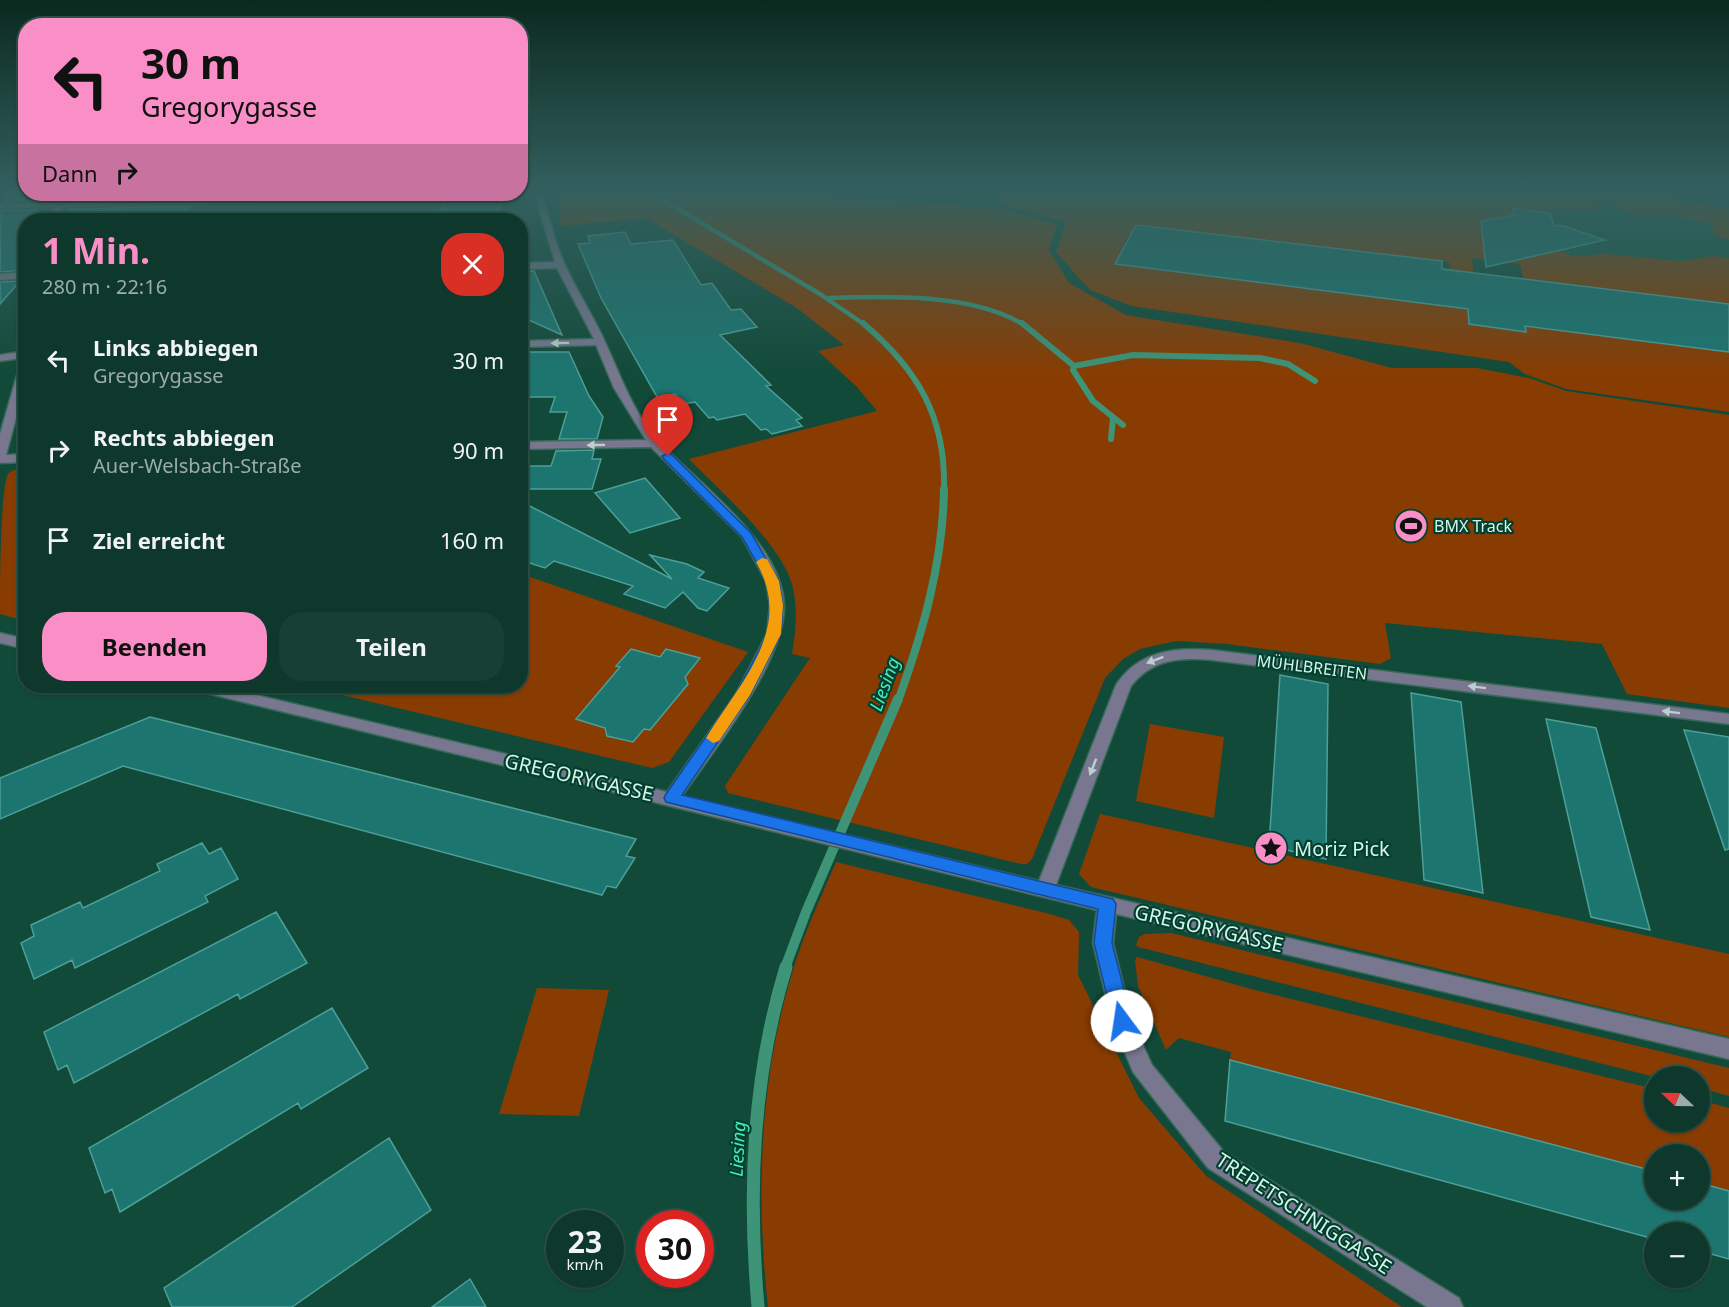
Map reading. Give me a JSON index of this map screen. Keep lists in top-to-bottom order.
{
  "streets": {
    "street": ["MÜHLBREITEN", "GREGORYGASSE", "TREPETSCHNIGGASSE"]
  },
  "crossings": [
    ["MÜHLBREITEN", "GREGORYGASSE"],
    ["GREGORYGASSE", "TREPETSCHNIGGASSE"]
  ],
  "one_way": ["MÜHLBREITEN"],
  "water": ["Liesing"],
  "places": {
    "sports": ["BMX Track"],
    "place": ["Moriz Pick"]
  },
  "north": "left",
  "page": {
    "turn": ["30 m", "Gregorygasse"],
    "then": "Dann",
    "heading": ["1 Min.", "280 m · 22:16"],
    "list": [
      {
        "name": "Links abbiegen",
        "note": "Gregorygasse",
        "value": "30 m"
      },
      {
        "name": "Rechts abbiegen",
        "note": "Auer-Welsbach-Straße",
        "value": "90 m"
      },
      {
        "name": "Ziel erreicht",
        "value": "160 m"
      }
    ],
    "buttons": ["Beenden", "Teilen"],
    "map_buttons": ["+", "−"],
    "speed": "23 km/h",
    "limit": "30"
  }
}
